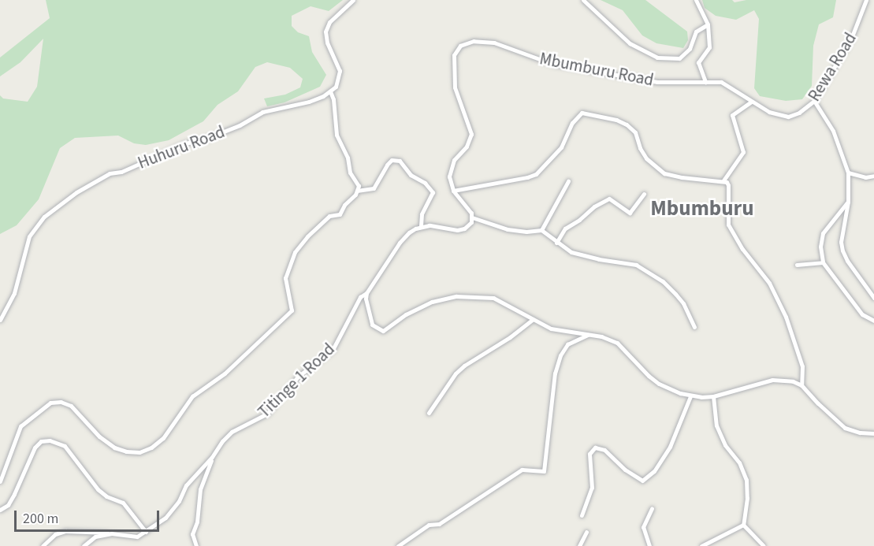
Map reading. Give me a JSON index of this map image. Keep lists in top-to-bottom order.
{
  "streets": {
    "street": [
      "Rewa Road",
      "Mbumburu Road",
      "Huhuru Road",
      "Titinge 1 Road"
    ]
  },
  "crossings": [
    ["Rewa Road", "Mbumburu Road"]
  ],
  "districts": ["Mbumburu"],
  "scale_bar": "200 m"
}
